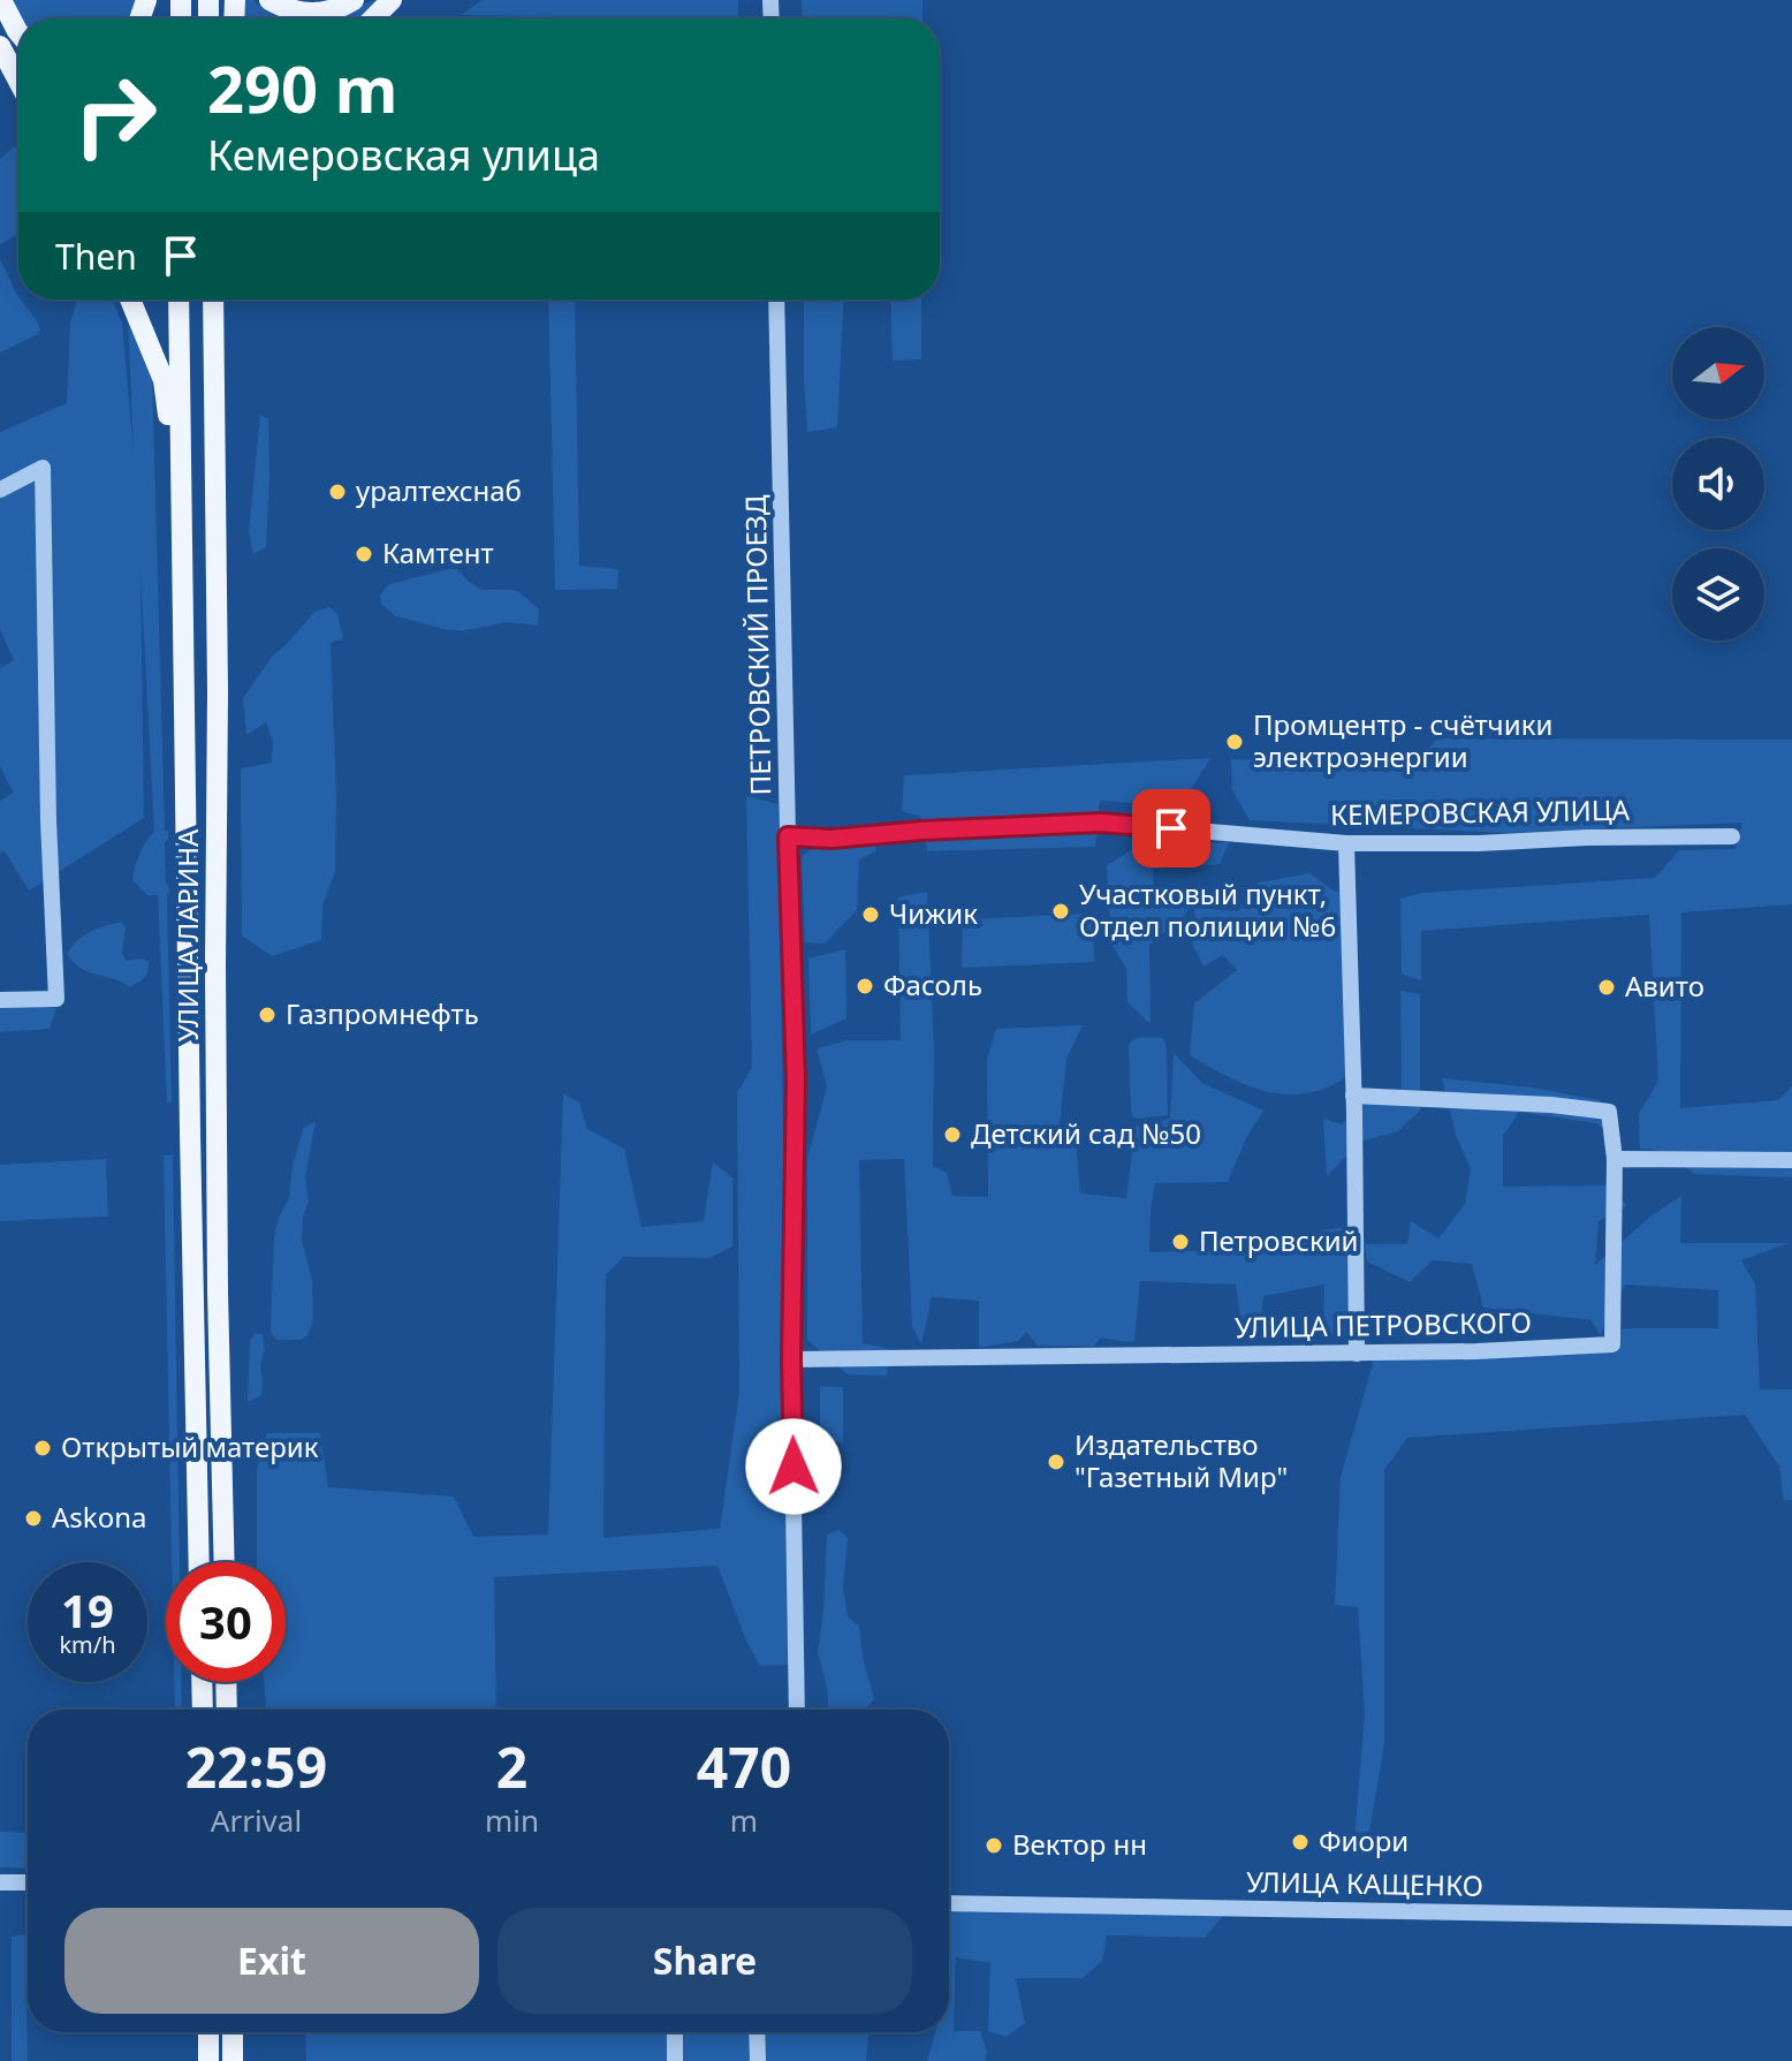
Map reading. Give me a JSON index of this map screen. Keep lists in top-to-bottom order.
{
  "streets": {
    "main road": ["УЛИЦА ЛАРИНА"],
    "street": [
      "ПЕТРОВСКИЙ ПРОЕЗД",
      "КЕМЕРОВСКАЯ УЛИЦА",
      "УЛИЦА ПЕТРОВСКОГО",
      "УЛИЦА КАЩЕНКО"
    ]
  },
  "crossings": [
    ["ПЕТРОВСКИЙ ПРОЕЗД", "КЕМЕРОВСКАЯ УЛИЦА"],
    ["ПЕТРОВСКИЙ ПРОЕЗД", "УЛИЦА ПЕТРОВСКОГО"]
  ],
  "places": [
    "уралтехснаб",
    "Камтент",
    "Промцентр - счётчики электроэнергии",
    "Участковый пункт, Отдел полиции №6",
    "Чижик",
    "Фасоль",
    "Авито",
    "Газпромнефть",
    "Детский сад №50",
    "Петровский",
    "Открытый материк",
    "Издательство \"Газетный Мир\"",
    "Askona",
    "Фиори",
    "Вектор нн"
  ],
  "north": "right",
  "page": {
    "turn": ["290 m", "Кемеровская улица"],
    "then": "Then",
    "speed": "19 km/h",
    "limit": "30",
    "eta": [
      "22:59",
      "Arrival",
      "2",
      "min",
      "470",
      "m"
    ],
    "buttons": ["Exit", "Share"]
  }
}
